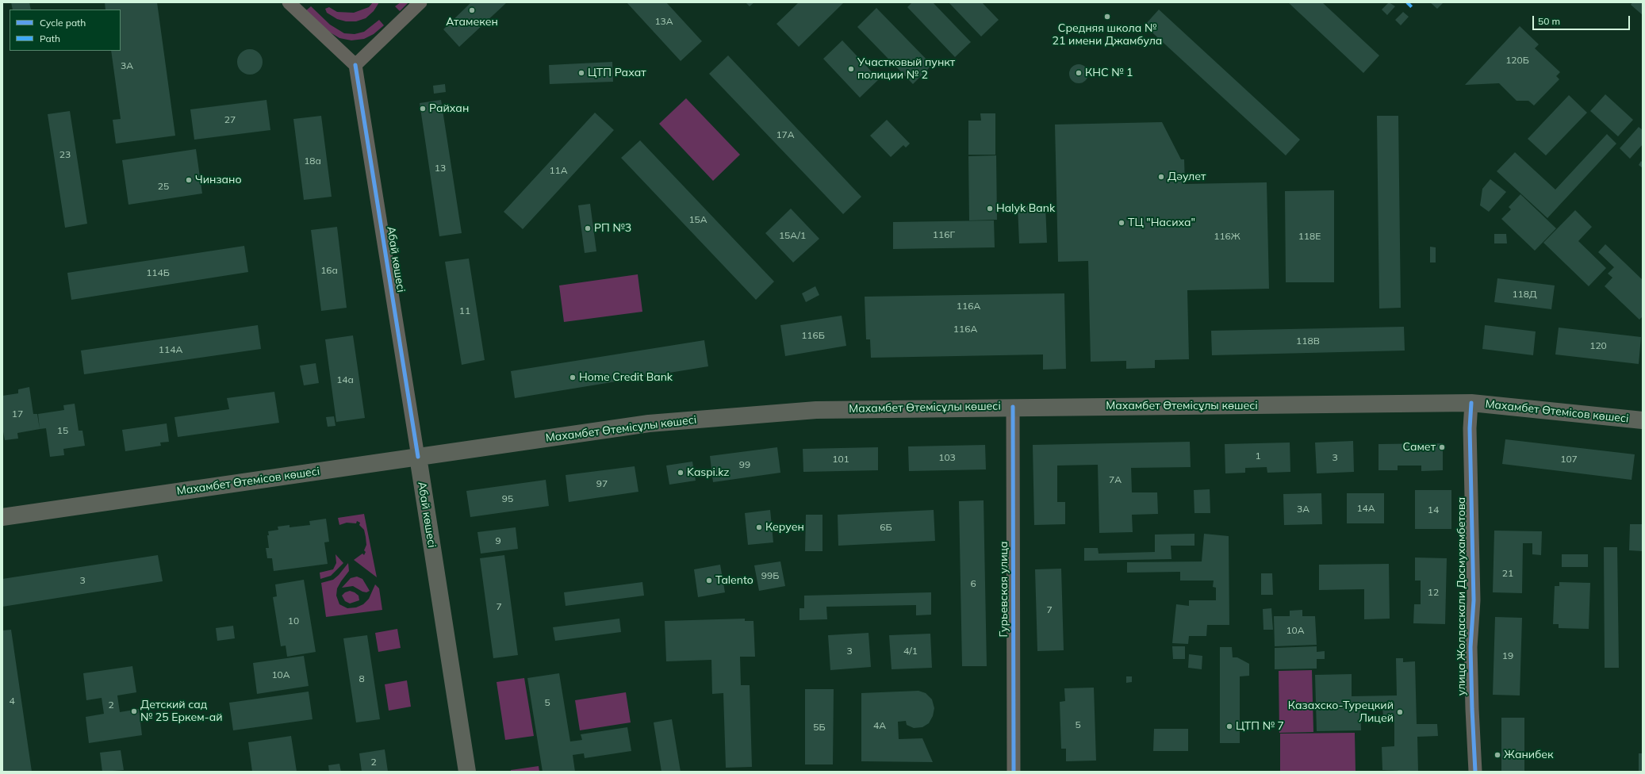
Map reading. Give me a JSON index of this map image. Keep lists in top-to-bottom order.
{
  "streets": {
    "main road": ["Абай көшесі", "Махамбет Өтемісұлы көшесі", "Махамбет Өтемісов көшесі"],
    "street": ["Гурьевская улица", "улица Жолдаскали Досмухамбетова"]
  },
  "crossings": [
    ["Абай көшесі", "Махамбет Өтемісов көшесі"],
    ["Махамбет Өтемісұлы көшесі", "Махамбет Өтемісов көшесі"],
    ["Махамбет Өтемісұлы көшесі", "Гурьевская улица"],
    ["Махамбет Өтемісұлы көшесі", "улица Жолдаскали Досмухамбетова"],
    ["Махамбет Өтемісов көшесі", "улица Жолдаскали Досмухамбетова"]
  ],
  "places": [
    "Атамекен",
    "Средняя школа № 21 имени Джамбула",
    "Участковый пункт полиции № 2",
    "ЦТП Рахат",
    "КНС № 1",
    "Райхан",
    "Дәулет",
    "Чинзано",
    "Halyk Bank",
    "ТЦ \"Насиха\"",
    "РП №3",
    "Home Credit Bank",
    "Самет",
    "Kaspi.kz",
    "Керуен",
    "Talento",
    "Детский сад № 25 Еркем-ай",
    "Казахско-Турецкий Лицей",
    "ЦТП № 7",
    "Жанибек"
  ],
  "house_numbers": [
    "13А",
    "120Б",
    "3А",
    "27",
    "17А",
    "23",
    "18а",
    "13",
    "11А",
    "25",
    "15А",
    "116Г",
    "15А/1",
    "116Ж",
    "118Е",
    "16а",
    "114Б",
    "118Д",
    "116А",
    "11",
    "116А",
    "116Б",
    "118В",
    "120",
    "114А",
    "14а",
    "17",
    "15",
    "1",
    "103",
    "3",
    "101",
    "107",
    "99",
    "7А",
    "97",
    "95",
    "14А",
    "3А",
    "14",
    "6Б",
    "9",
    "21",
    "99Б",
    "3",
    "6",
    "12",
    "7",
    "7",
    "10",
    "10А",
    "3",
    "4/1",
    "19",
    "10А",
    "8",
    "4",
    "5",
    "2",
    "5",
    "4А",
    "5Б",
    "2"
  ],
  "legend": ["Cycle path", "Path"],
  "scale_bar": "50 m"
}
